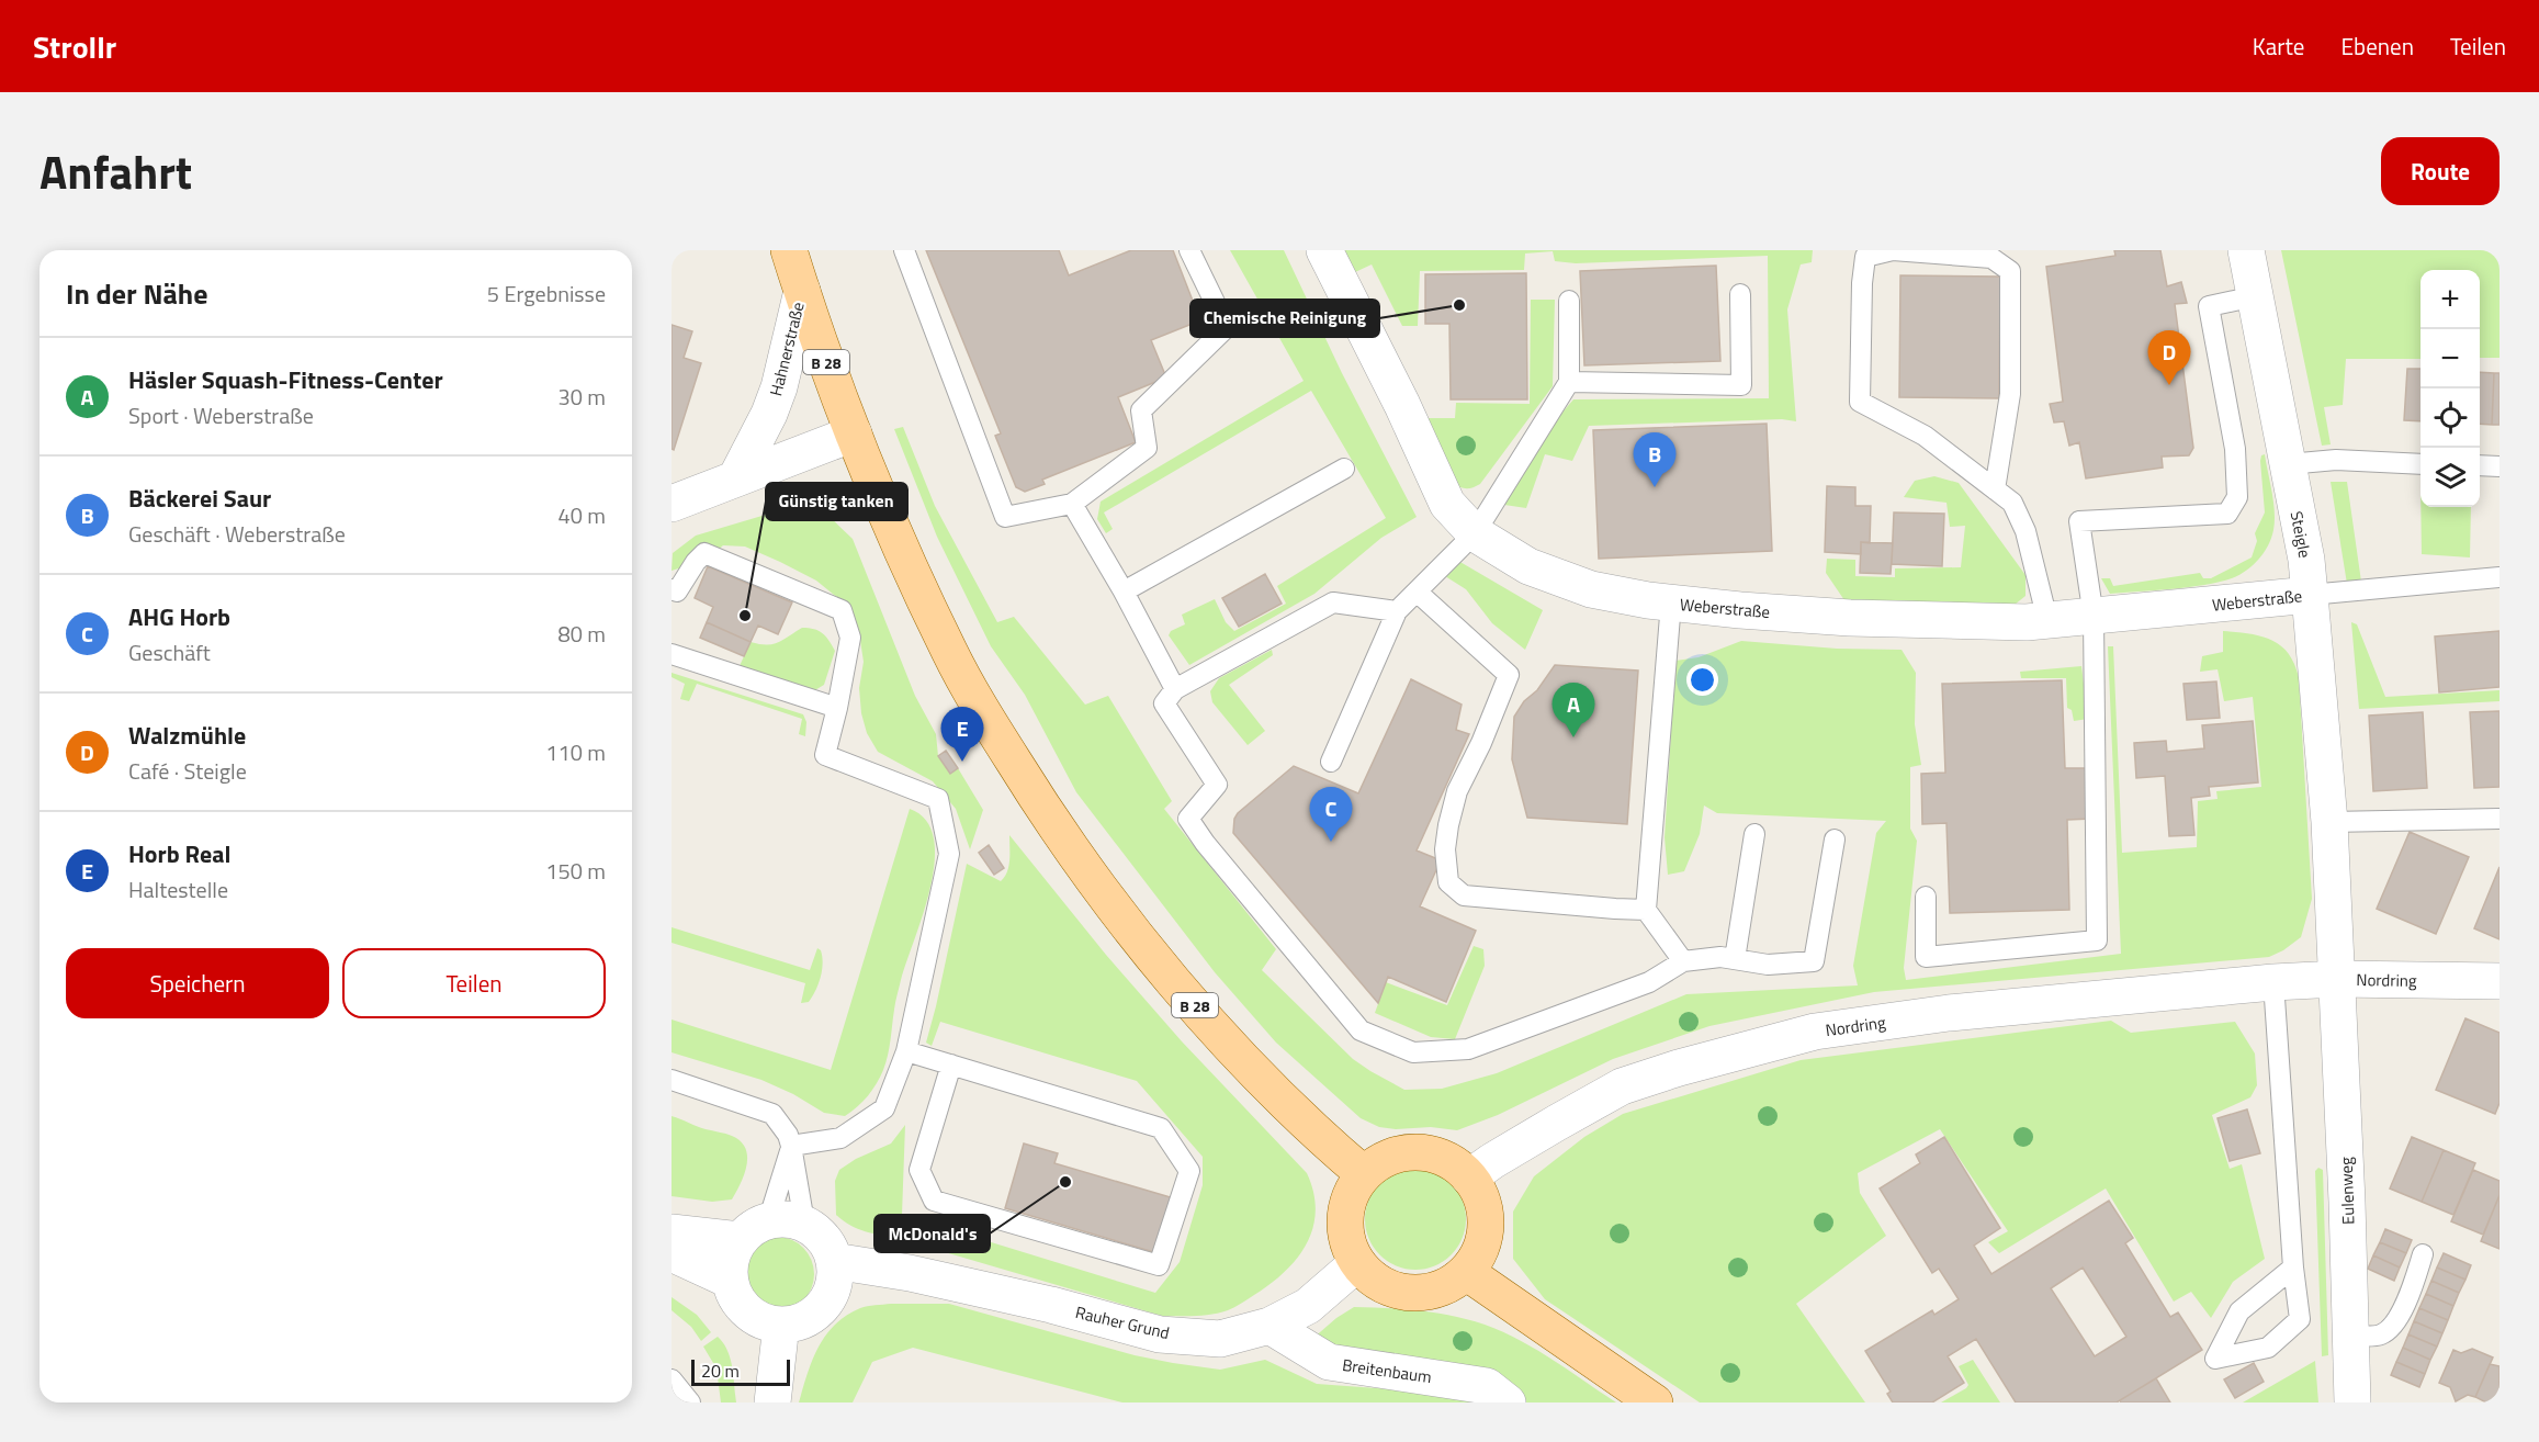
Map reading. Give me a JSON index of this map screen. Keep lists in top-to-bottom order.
{
  "streets": {
    "main road": ["B 28"],
    "street": [
      "Hahnerstraße",
      "Steigle",
      "Weberstraße",
      "Nordring",
      "Eulenweg",
      "Rauher Grund",
      "Breitenbaum"
    ]
  },
  "crossings": [
    ["Hahnerstraße", "B 28"],
    ["B 28", "Nordring"],
    ["B 28", "Rauher Grund"],
    ["Steigle", "Weberstraße"],
    ["Steigle", "Nordring"],
    ["Steigle", "Eulenweg"],
    ["Nordring", "Eulenweg"],
    ["Nordring", "Rauher Grund"],
    ["Rauher Grund", "Breitenbaum"]
  ],
  "places": ["Chemische Reinigung", "Günstig tanken", "McDonald's"],
  "scale_bar": "20 m",
  "page": {
    "header": "Strollr",
    "nav": ["Karte", "Ebenen", "Teilen"],
    "title": "Anfahrt",
    "buttons": [
      "Route",
      ["Speichern", "Teilen"]
    ],
    "heading": ["In der Nähe", "5 Ergebnisse"],
    "map_buttons": ["+", "−"],
    "pins": [
      "D",
      "B",
      "A",
      "E",
      "C"
    ],
    "list": [
      {
        "mark": "A",
        "name": "Häsler Squash-Fitness-Center",
        "note": "Sport · Weberstraße",
        "value": "30 m"
      },
      {
        "mark": "B",
        "name": "Bäckerei Saur",
        "note": "Geschäft · Weberstraße",
        "value": "40 m"
      },
      {
        "mark": "C",
        "name": "AHG Horb",
        "note": "Geschäft",
        "value": "80 m"
      },
      {
        "mark": "D",
        "name": "Walzmühle",
        "note": "Café · Steigle",
        "value": "110 m"
      },
      {
        "mark": "E",
        "name": "Horb Real",
        "note": "Haltestelle",
        "value": "150 m"
      }
    ],
    "scale": "20 m"
  }
}
